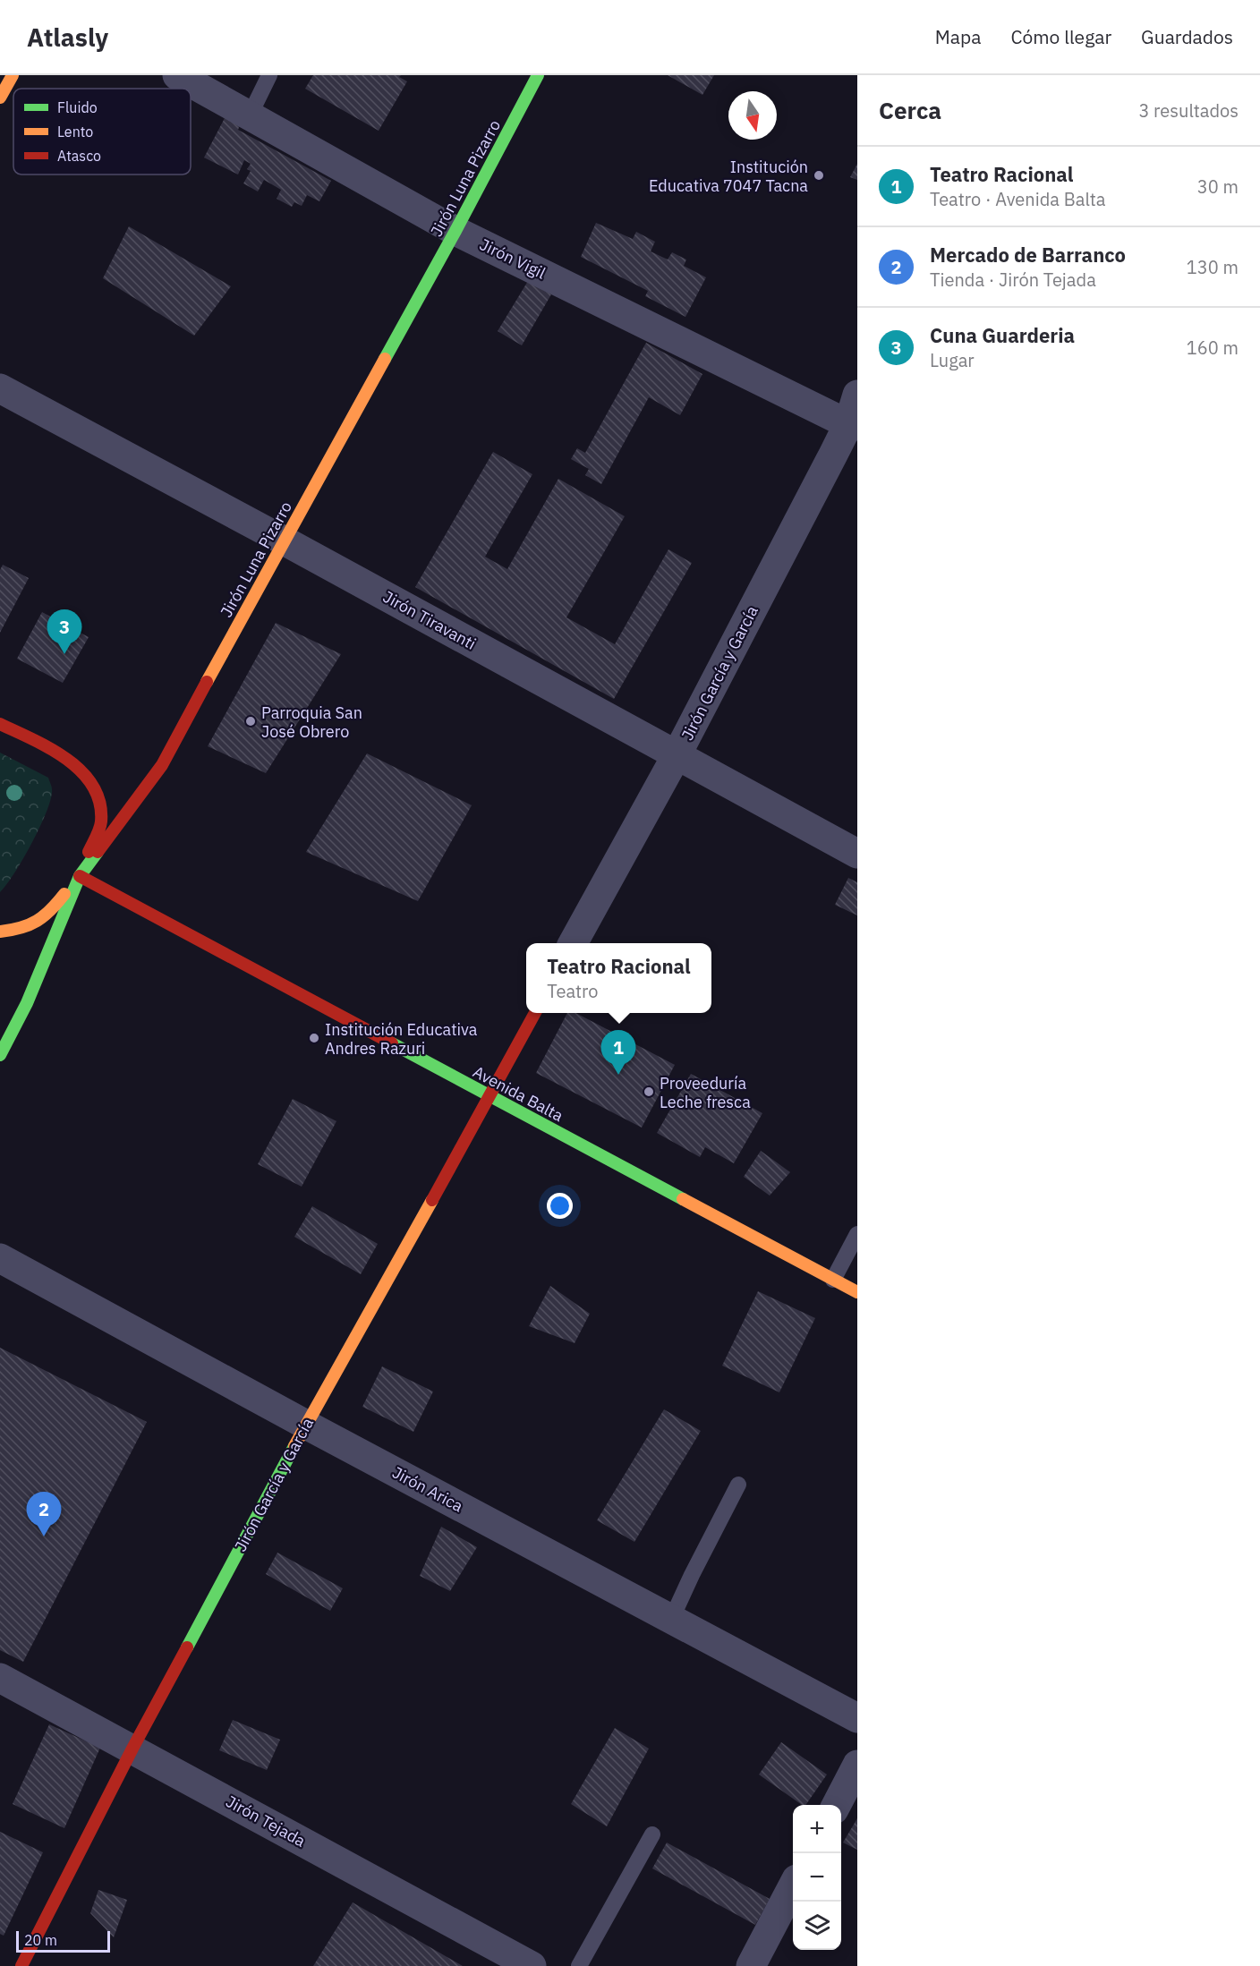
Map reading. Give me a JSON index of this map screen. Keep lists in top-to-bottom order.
{
  "streets": {
    "street": [
      "Jirón Luna Pizarro",
      "Jirón Vigil",
      "Jirón Tiravanti",
      "Jirón García y García",
      "Avenida Balta",
      "Jirón Arica",
      "Jirón Tejada"
    ]
  },
  "crossings": [
    ["Jirón Luna Pizarro", "Jirón Vigil"],
    ["Jirón Luna Pizarro", "Jirón Tiravanti"],
    ["Jirón Luna Pizarro", "Avenida Balta"],
    ["Jirón Vigil", "Jirón García y García"],
    ["Jirón Tiravanti", "Jirón García y García"],
    ["Jirón García y García", "Avenida Balta"],
    ["Jirón García y García", "Jirón Arica"],
    ["Jirón García y García", "Jirón Tejada"]
  ],
  "places": [
    "Institución Educativa 7047 Tacna",
    "Parroquia San José Obrero",
    "Institución Educativa Andres Razuri",
    "Proveeduría Leche fresca"
  ],
  "legend": ["Fluido", "Lento", "Atasco"],
  "scale_bar": "20 m",
  "north": "bottom",
  "page": {
    "header": "Atlasly",
    "nav": ["Mapa", "Cómo llegar", "Guardados"],
    "heading": ["Cerca", "3 resultados"],
    "list": [
      {
        "mark": "1",
        "name": "Teatro Racional",
        "note": "Teatro · Avenida Balta",
        "value": "30 m"
      },
      {
        "mark": "2",
        "name": "Mercado de Barranco",
        "note": "Tienda · Jirón Tejada",
        "value": "130 m"
      },
      {
        "mark": "3",
        "name": "Cuna Guarderia",
        "note": "Lugar",
        "value": "160 m"
      }
    ],
    "pins": ["3", "1", "2"],
    "popup": ["Teatro Racional", "Teatro"],
    "map_buttons": ["+", "−"],
    "scale": "20 m"
  }
}
